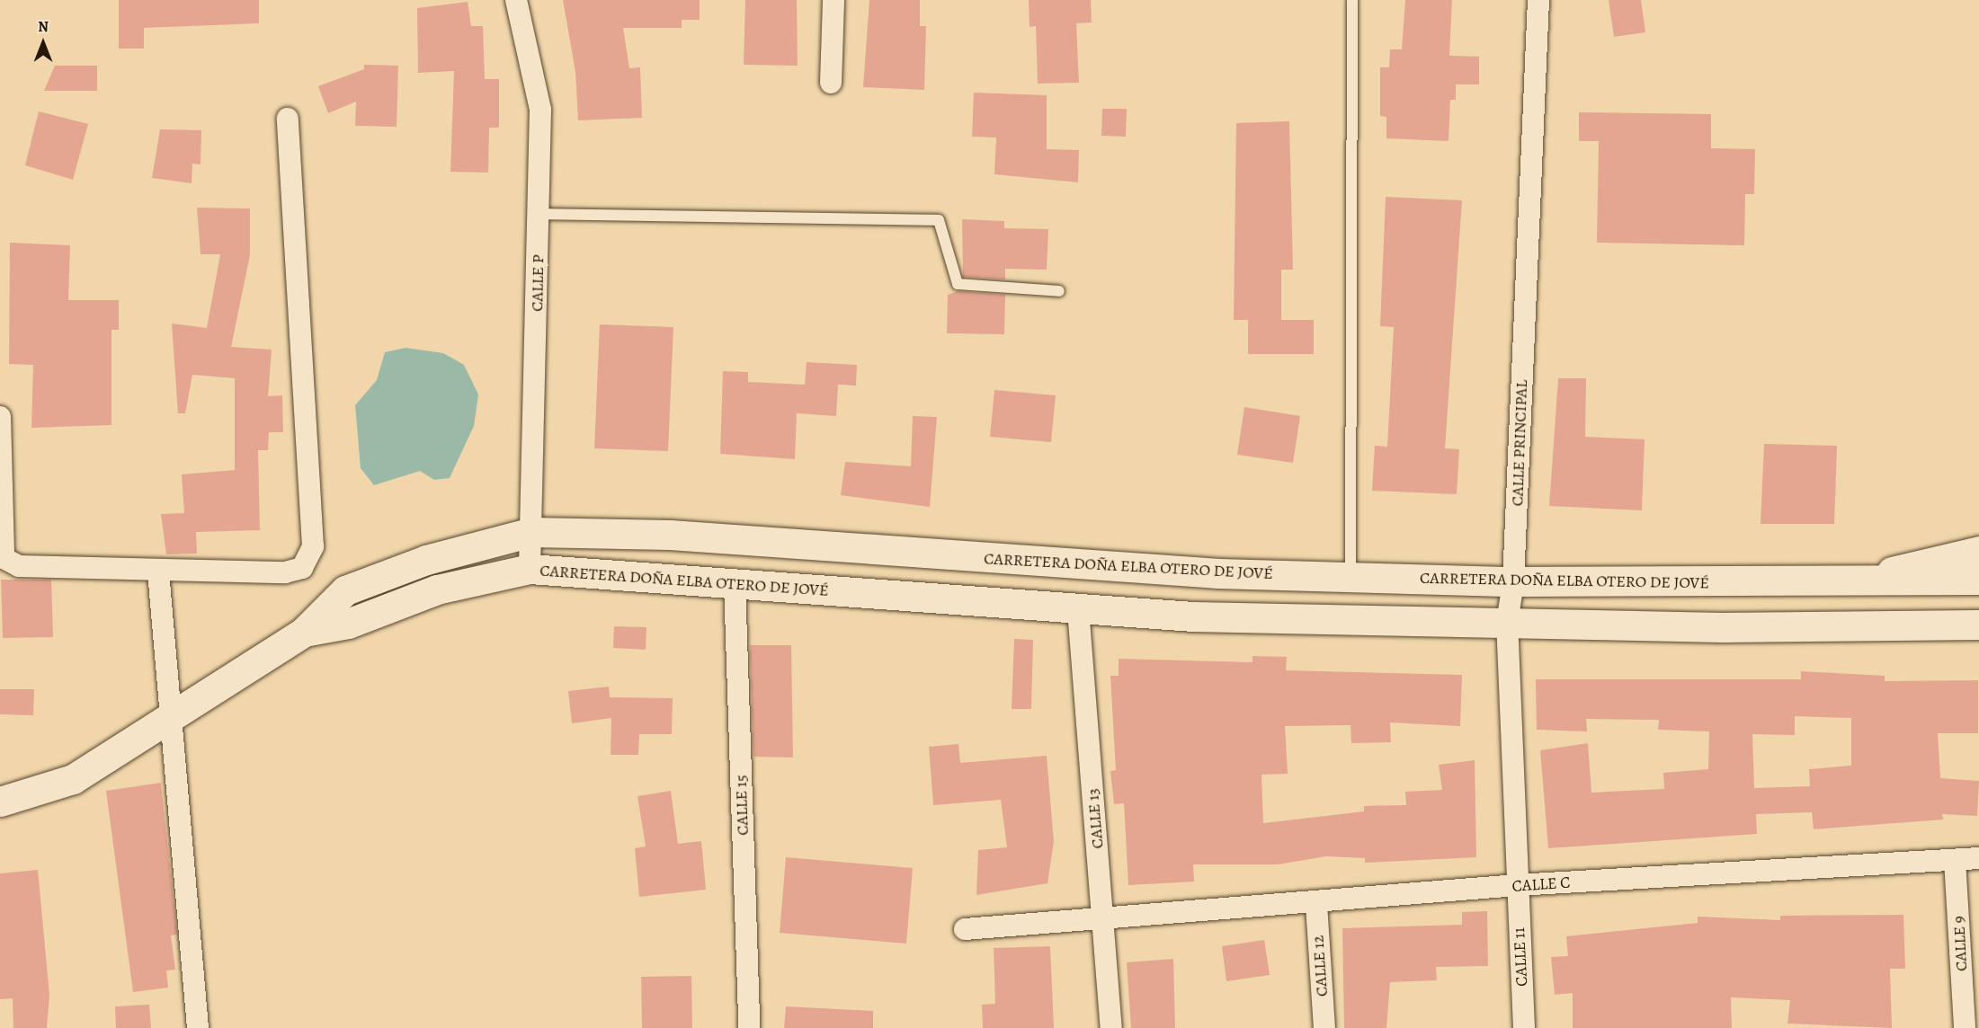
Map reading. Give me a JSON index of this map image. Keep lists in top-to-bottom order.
{
  "streets": {
    "street": [
      "CALLE P",
      "CALLE PRINCIPAL",
      "CARRETERA DOÑA ELBA OTERO DE JOVÉ",
      "CALLE 15",
      "CALLE 13",
      "CALLE C",
      "CALLE 9",
      "CALLE 11",
      "CALLE 12"
    ]
  },
  "crossings": [
    ["CALLE P", "CARRETERA DOÑA ELBA OTERO DE JOVÉ"],
    ["CALLE PRINCIPAL", "CARRETERA DOÑA ELBA OTERO DE JOVÉ"],
    ["CALLE PRINCIPAL", "CALLE C"],
    ["CALLE PRINCIPAL", "CALLE 11"],
    ["CARRETERA DOÑA ELBA OTERO DE JOVÉ", "CALLE 15"],
    ["CARRETERA DOÑA ELBA OTERO DE JOVÉ", "CALLE 13"],
    ["CALLE 13", "CALLE C"],
    ["CALLE C", "CALLE 9"],
    ["CALLE C", "CALLE 11"],
    ["CALLE C", "CALLE 12"]
  ],
  "north": "top"
}
